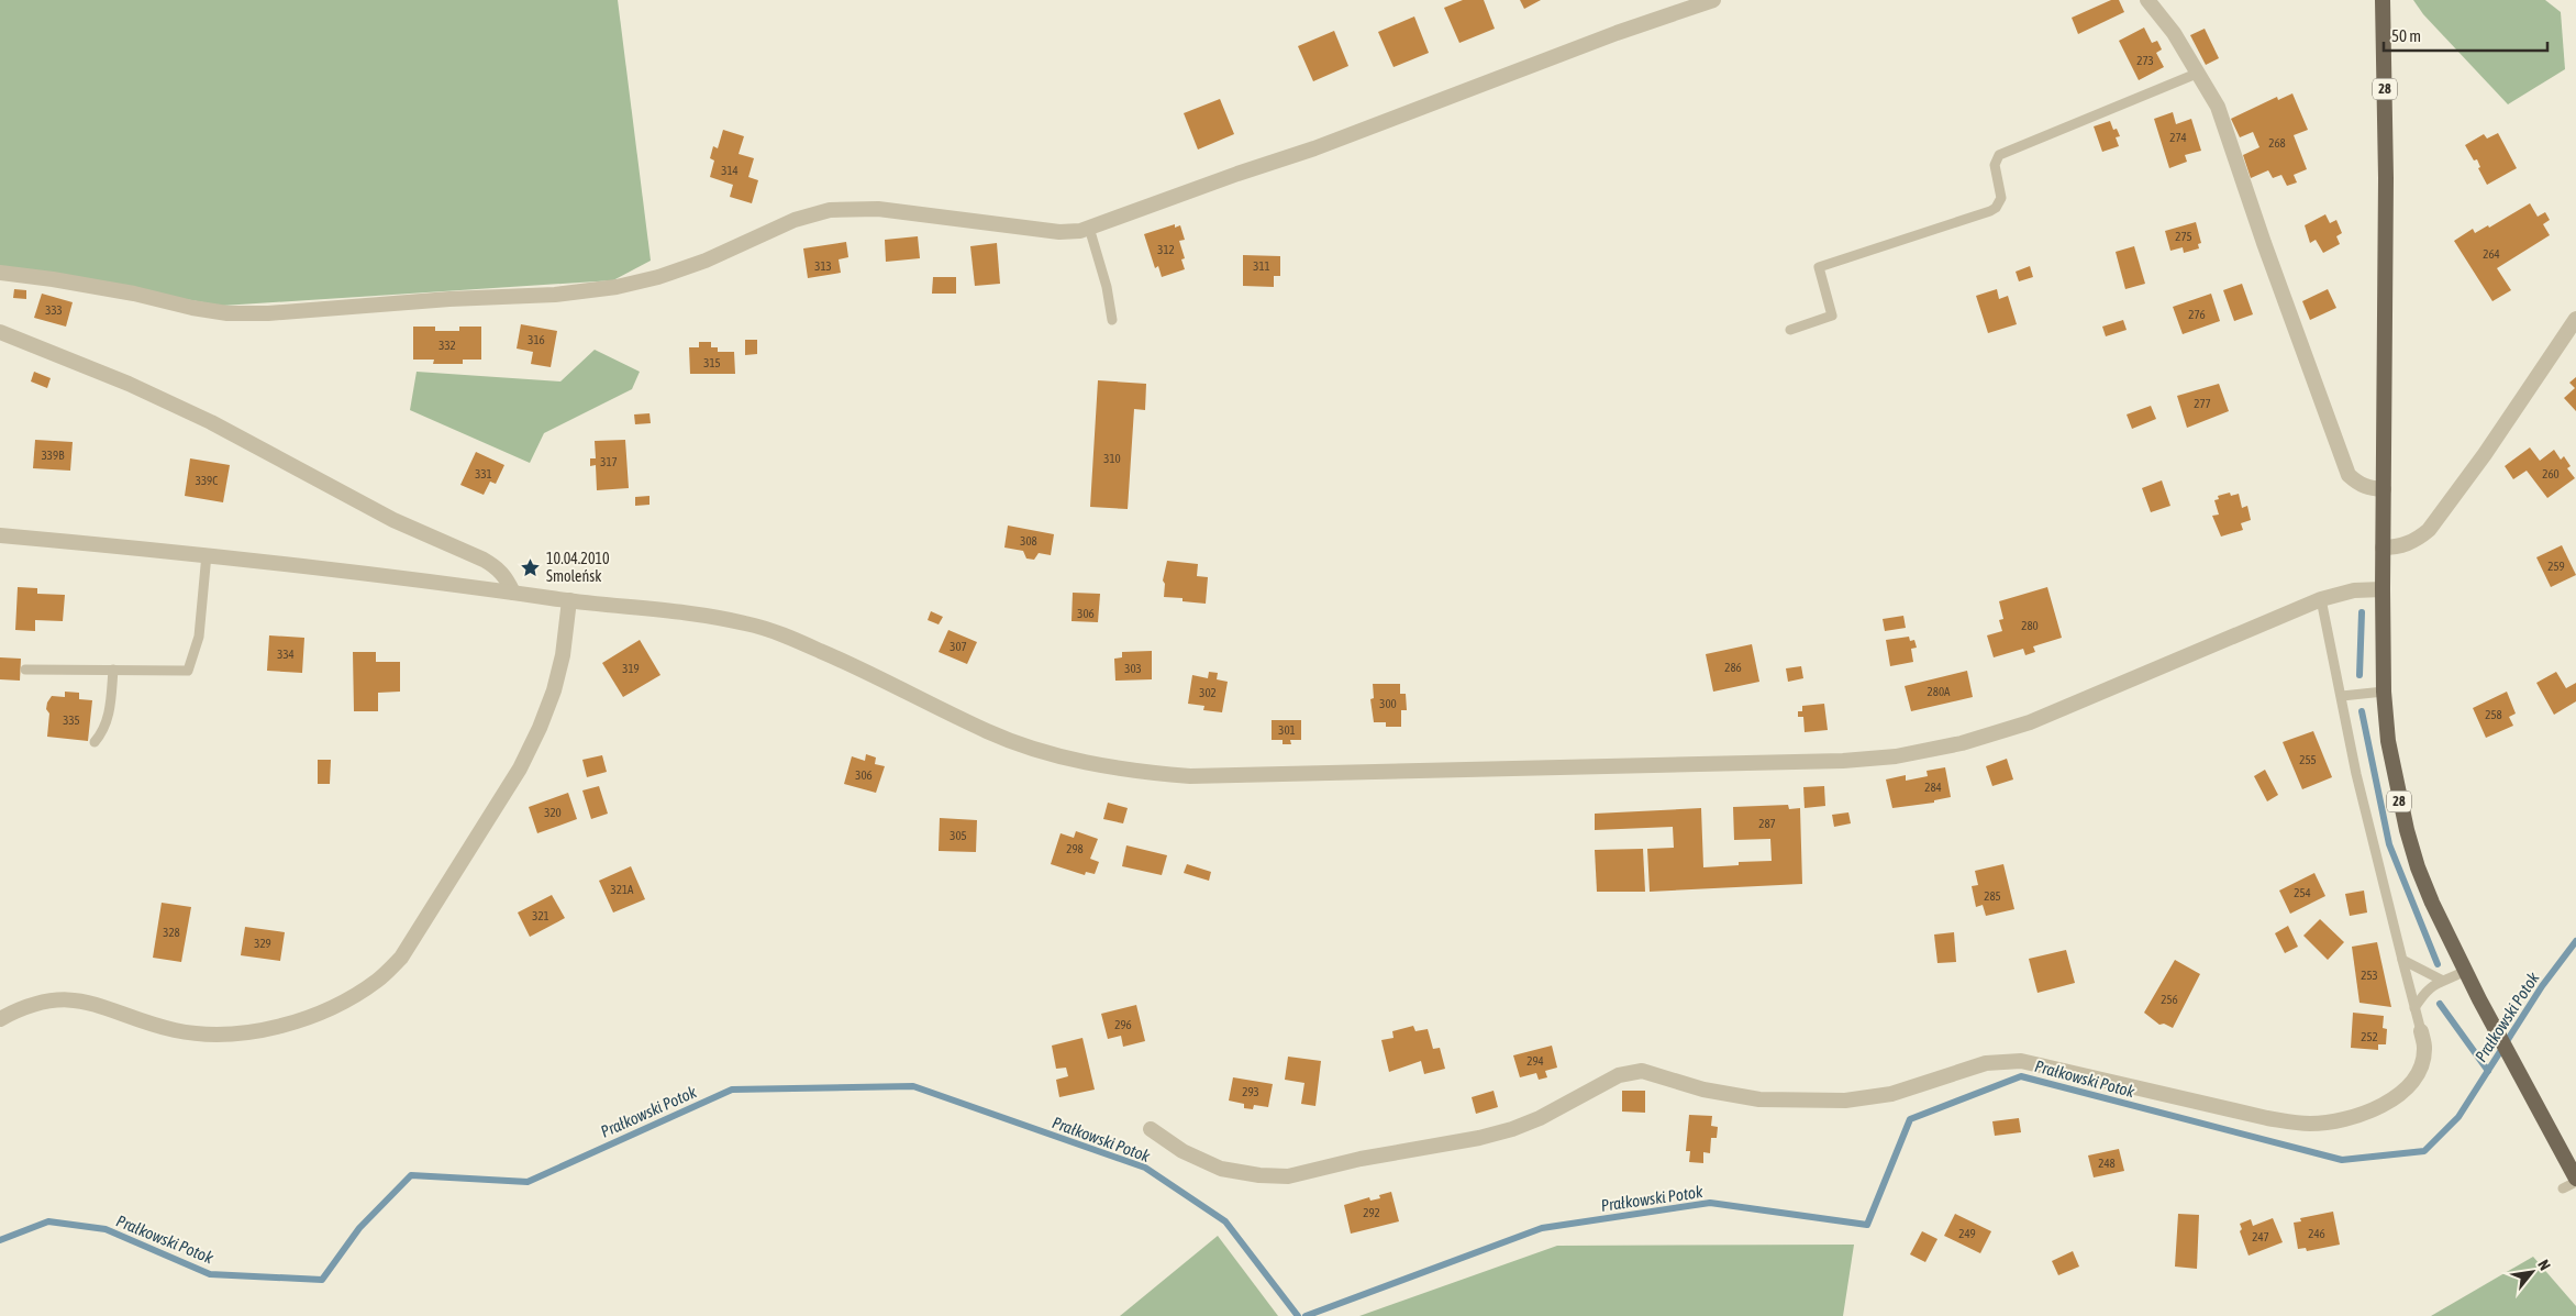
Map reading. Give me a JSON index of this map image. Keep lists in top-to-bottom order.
{
  "streets": {
    "main road": ["28"]
  },
  "water": ["Prałkowski Potok"],
  "places": {
    "place": ["10.04.2010 Smoleńsk"]
  },
  "house_numbers": [
    "273",
    "274",
    "268",
    "314",
    "275",
    "312",
    "264",
    "313",
    "311",
    "333",
    "276",
    "316",
    "332",
    "315",
    "277",
    "339B",
    "310",
    "317",
    "331",
    "260",
    "339C",
    "308",
    "259",
    "306",
    "280",
    "307",
    "334",
    "286",
    "319",
    "303",
    "280A",
    "302",
    "300",
    "258",
    "335",
    "301",
    "255",
    "306",
    "284",
    "320",
    "287",
    "305",
    "298",
    "321A",
    "254",
    "285",
    "321",
    "328",
    "329",
    "253",
    "256",
    "296",
    "252",
    "294",
    "293",
    "248",
    "292",
    "249",
    "246",
    "247"
  ],
  "scale_bar": "50 m",
  "north": "top right"
}
